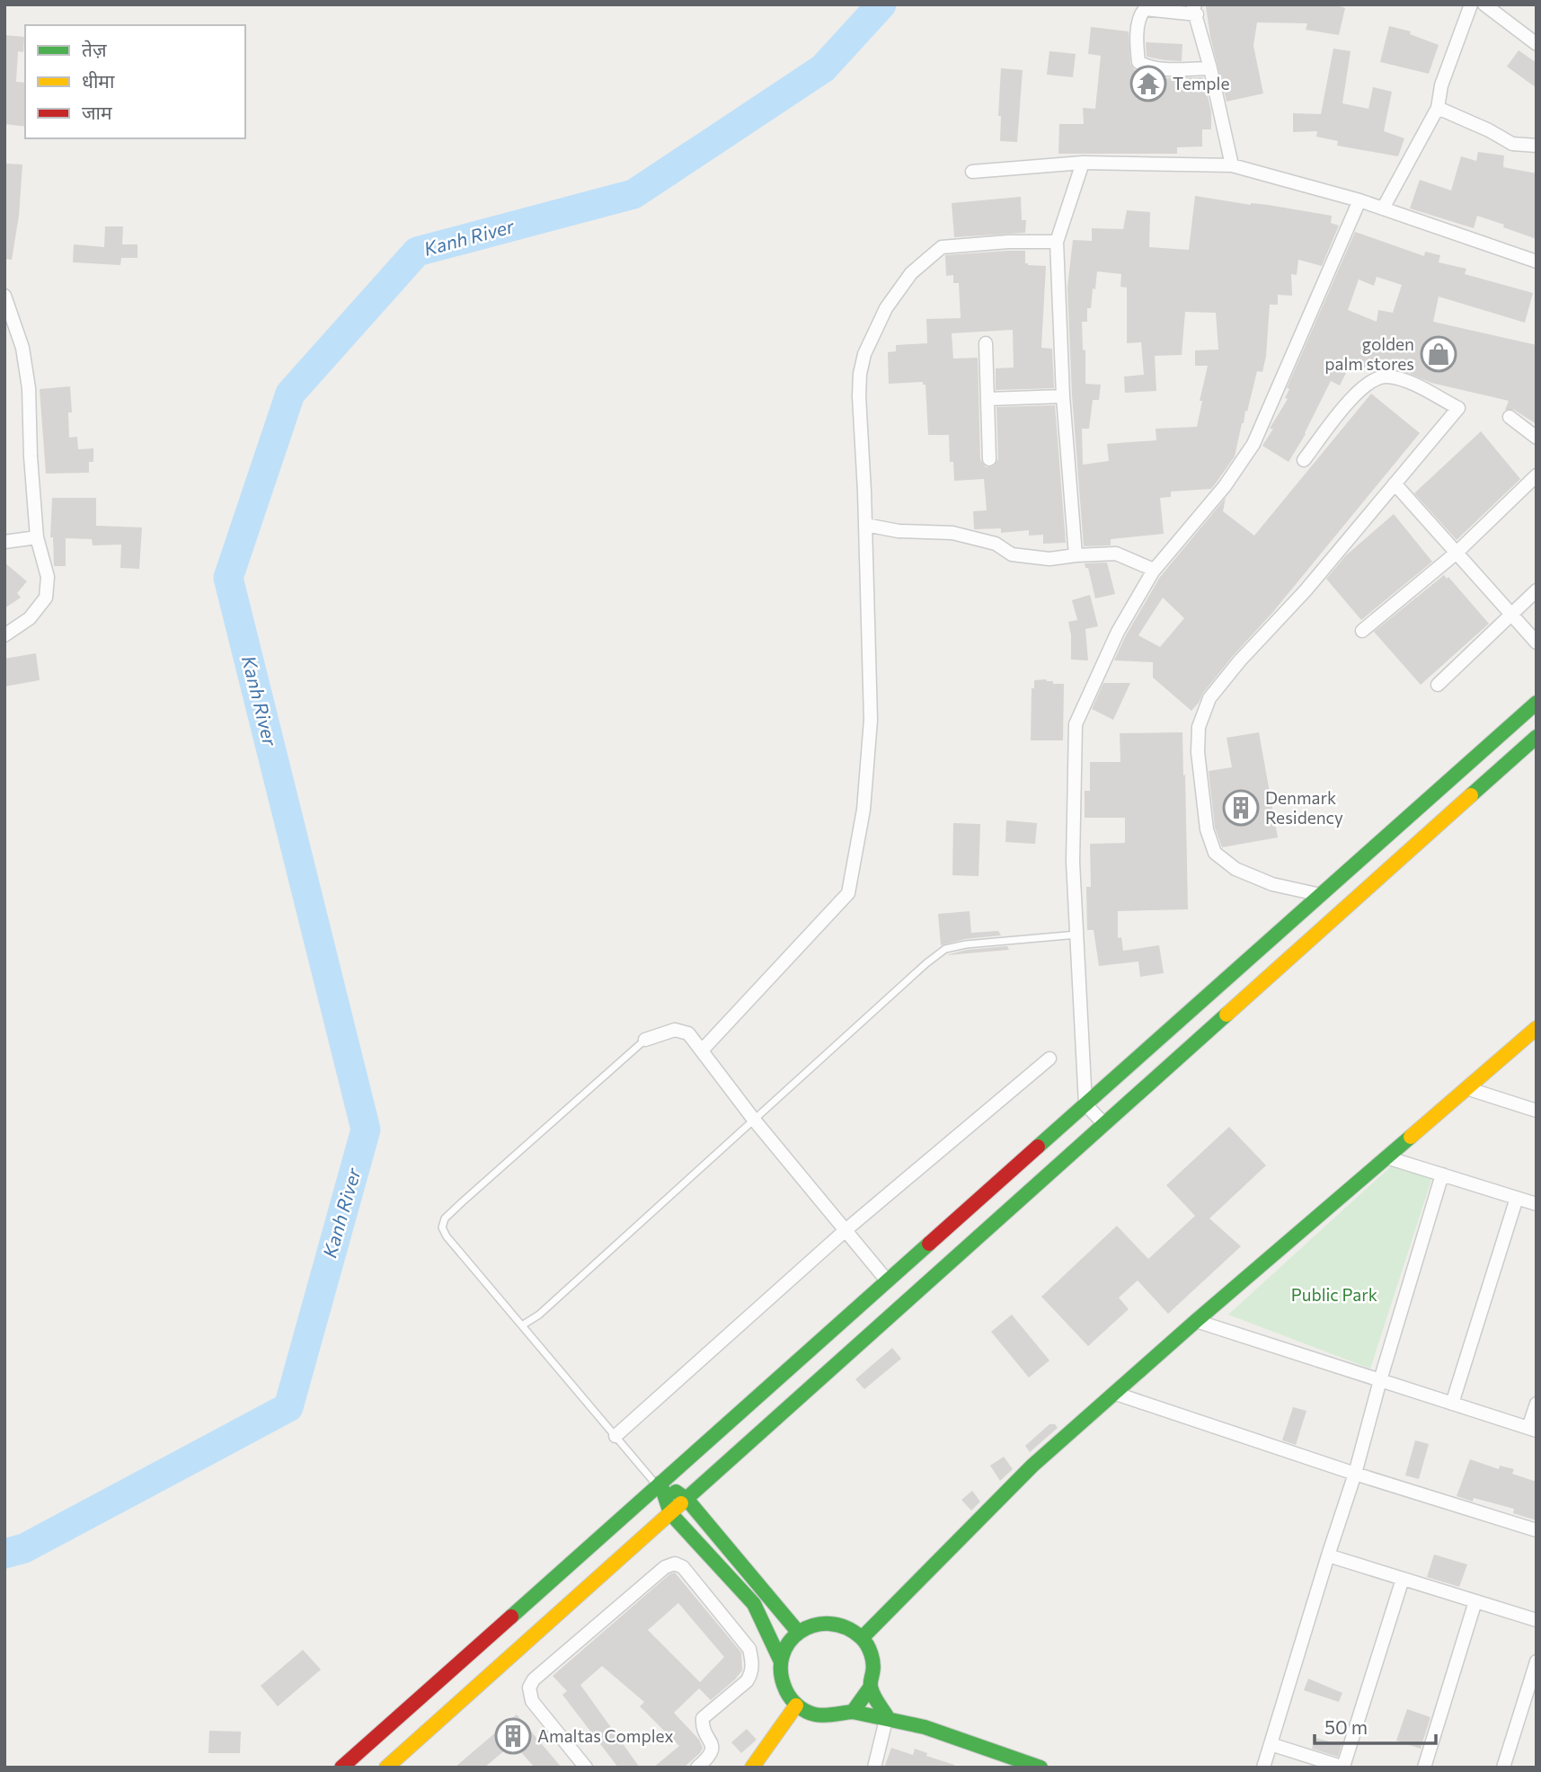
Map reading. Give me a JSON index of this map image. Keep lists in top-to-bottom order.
{
  "water": ["Kanh River"],
  "parks": ["Public Park"],
  "places": {
    "temple": ["Temple"],
    "shop": ["golden palm stores"],
    "building": ["Denmark Residency", "Amaltas Complex"]
  },
  "legend": ["तेज़", "धीमा", "जाम"],
  "scale_bar": "50 m"
}
